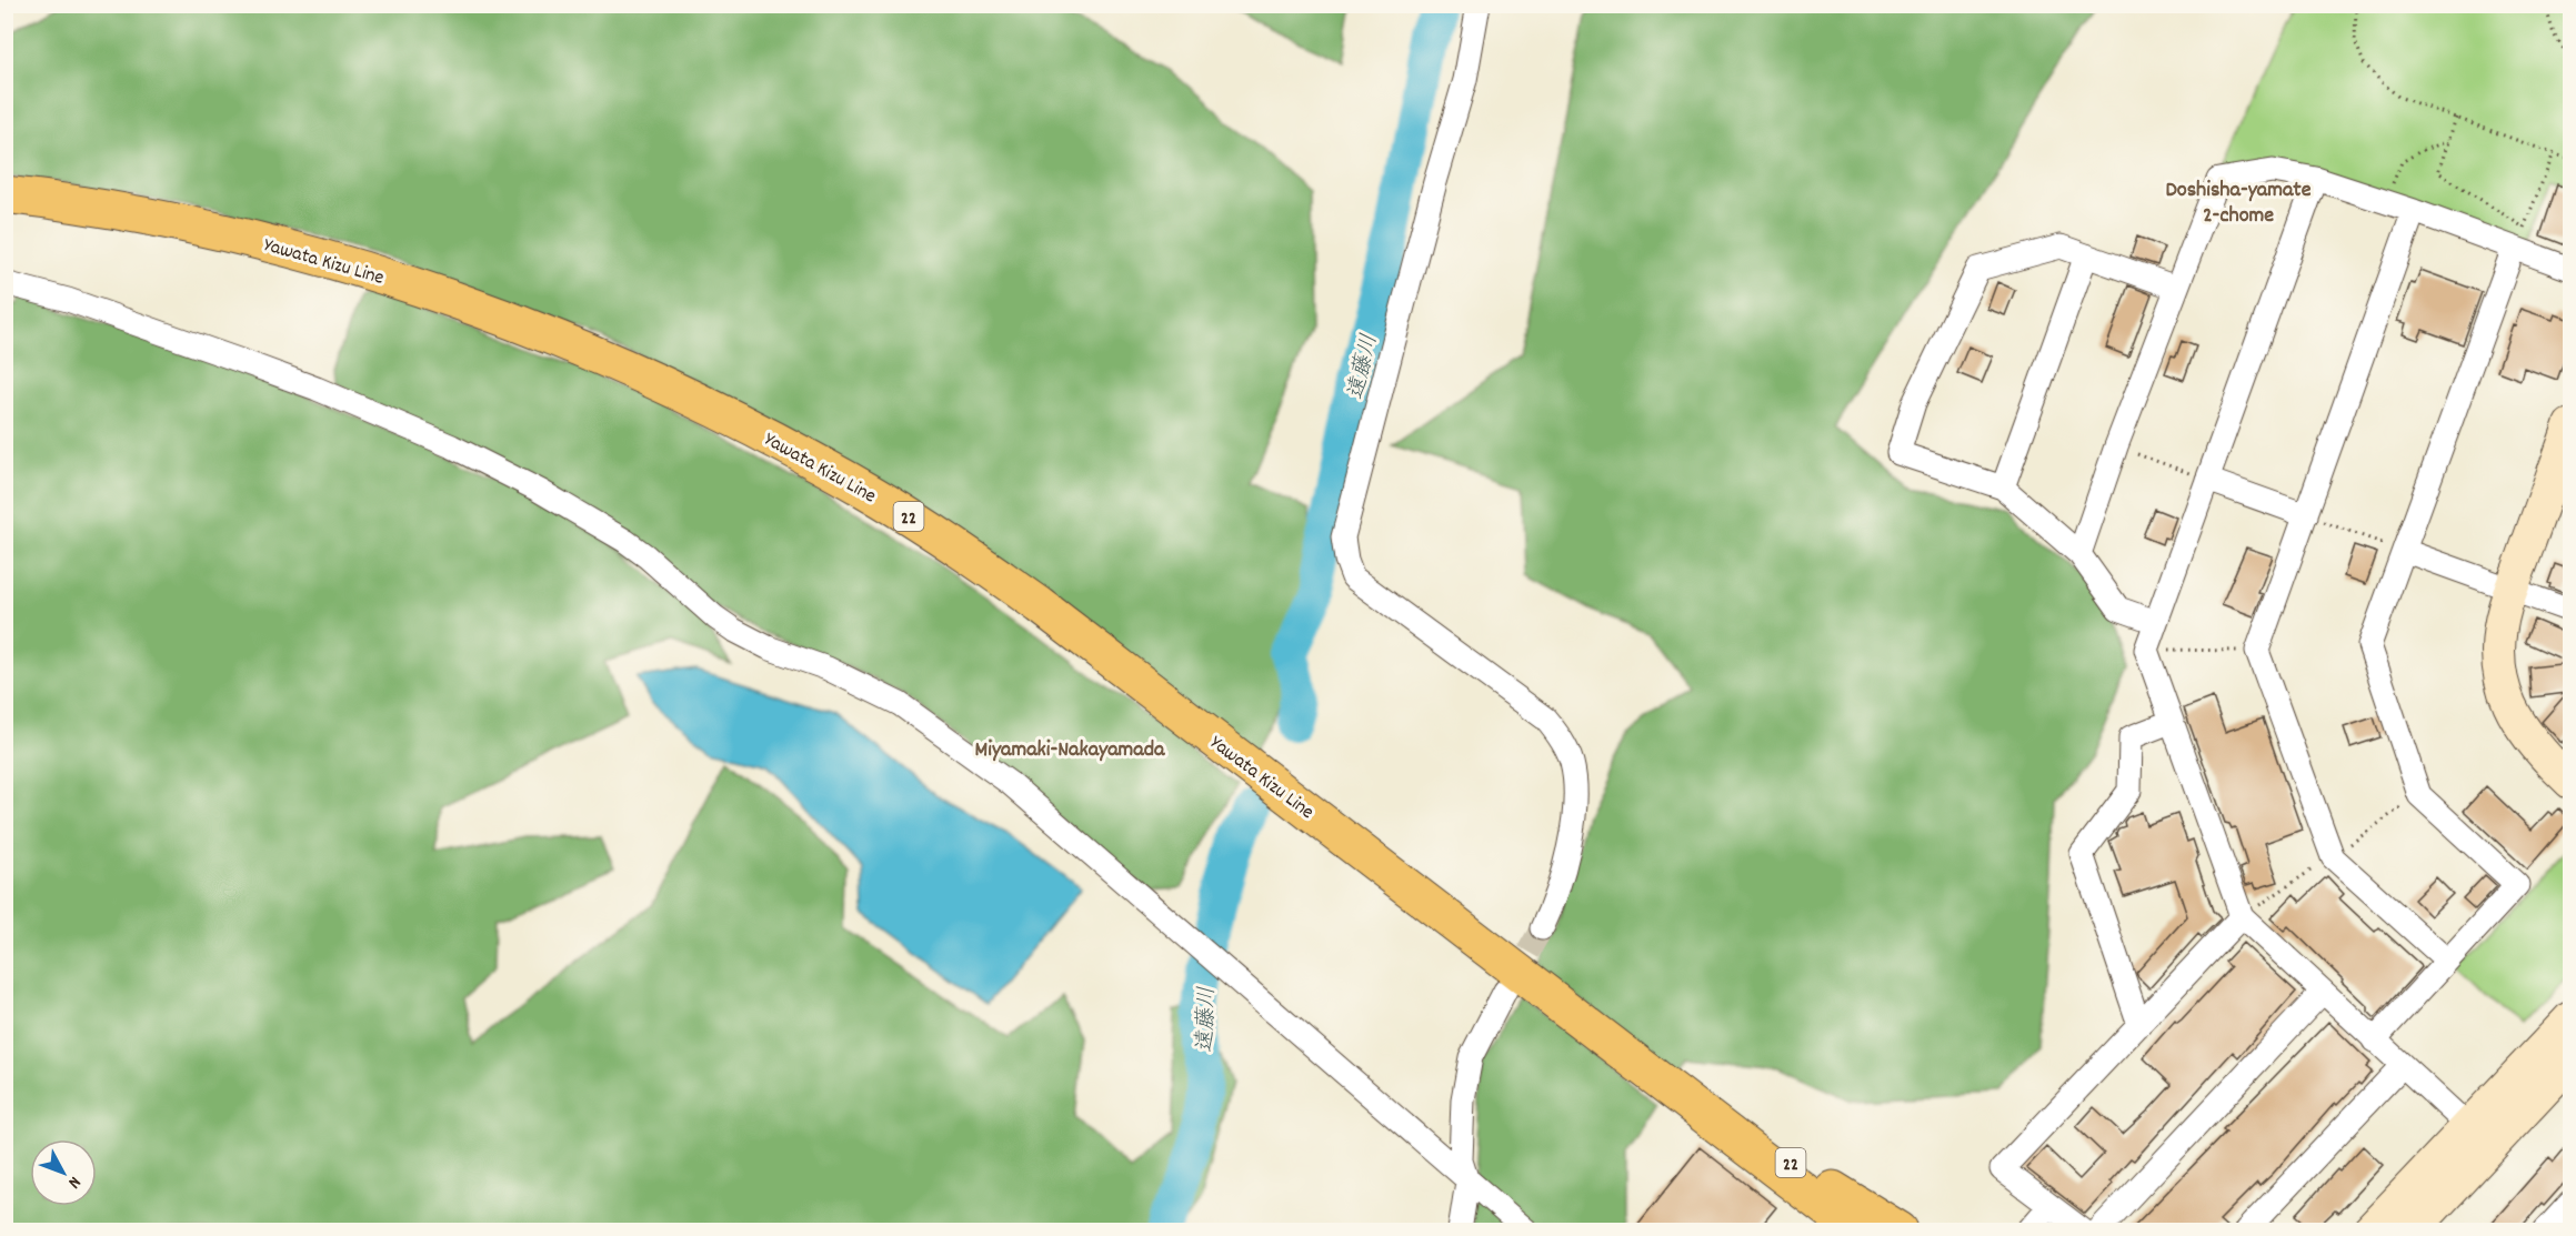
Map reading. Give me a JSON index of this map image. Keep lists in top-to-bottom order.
{
  "streets": {
    "main road": ["Yawata Kizu Line", "22"]
  },
  "districts": ["Doshisha-yamate 2-chome", "Miyamaki-Nakayamada"],
  "water": ["遠藤川"],
  "north": "bottom right"
}
